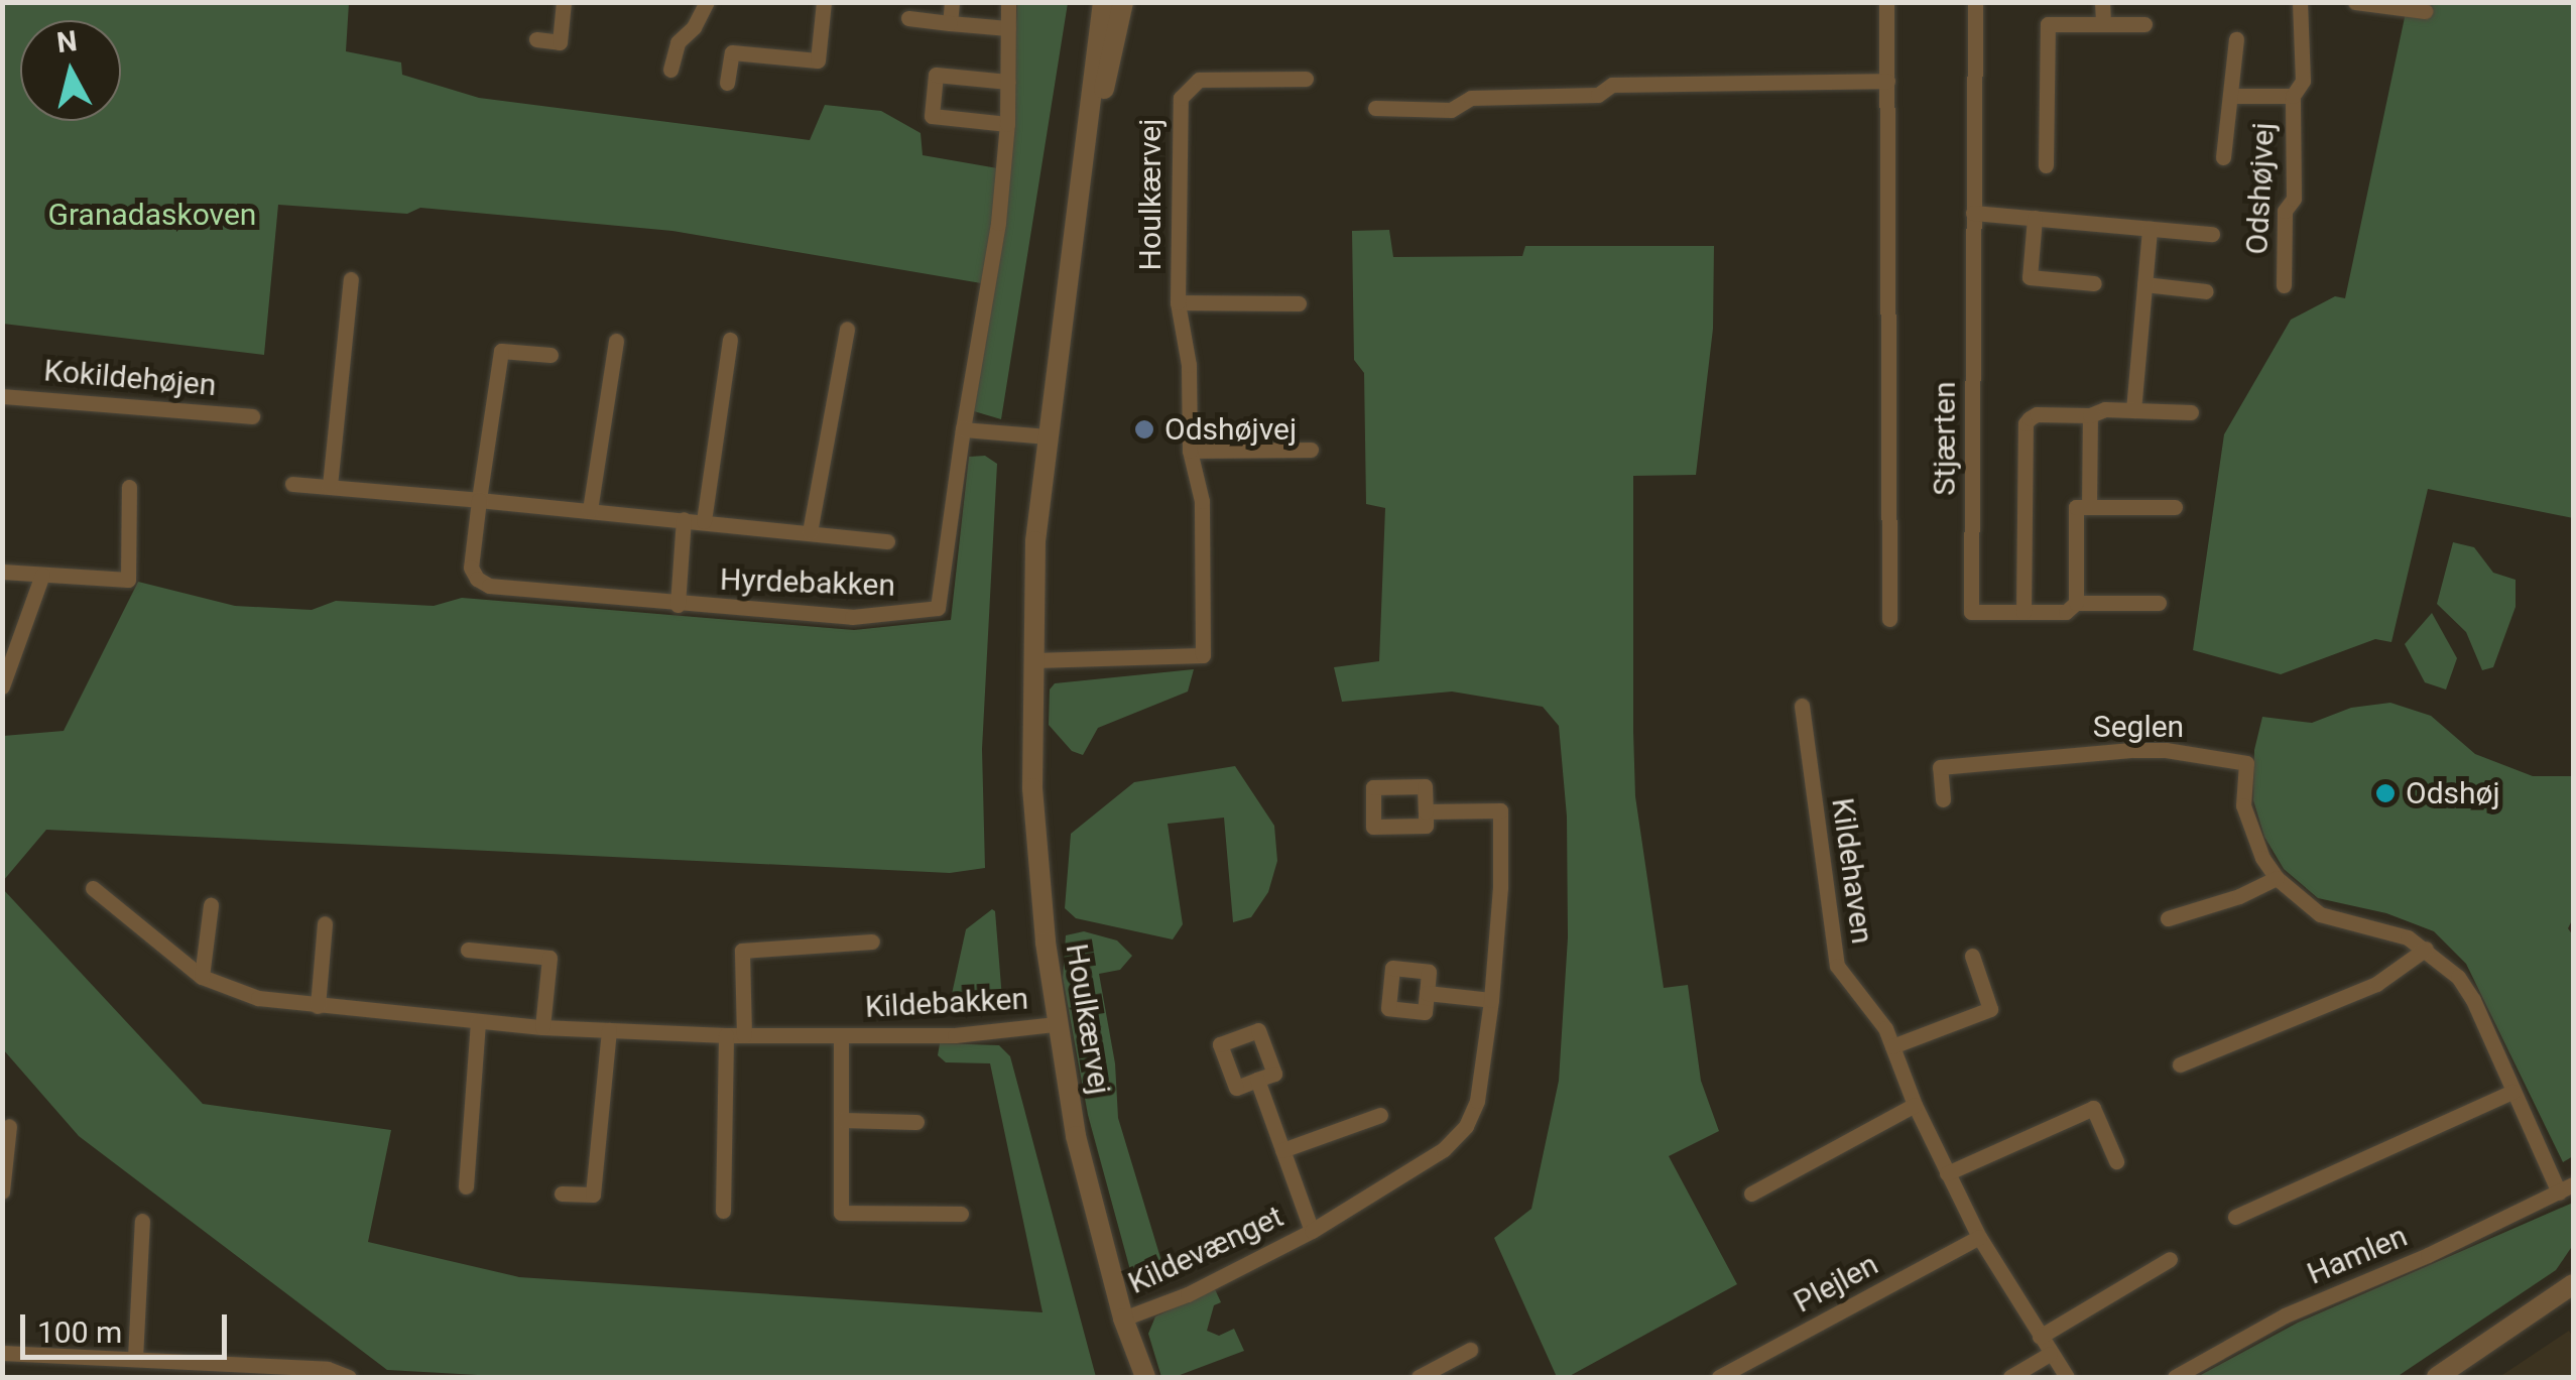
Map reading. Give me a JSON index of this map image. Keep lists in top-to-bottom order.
{
  "streets": {
    "street": [
      "Odshøjvej",
      "Houlkærvej",
      "Kokildehøjen",
      "Stjærten",
      "Hyrdebakken",
      "Seglen",
      "Kildehaven",
      "Kildebakken",
      "Kildevænget",
      "Hamlen",
      "Plejlen"
    ]
  },
  "crossings": [
    ["Houlkærvej", "Kildebakken"],
    ["Houlkærvej", "Kildevænget"],
    ["Seglen", "Hamlen"]
  ],
  "parks": ["Granadaskoven"],
  "places": ["Odshøjvej", "Odshøj"],
  "scale_bar": "100 m",
  "north": "top"
}
